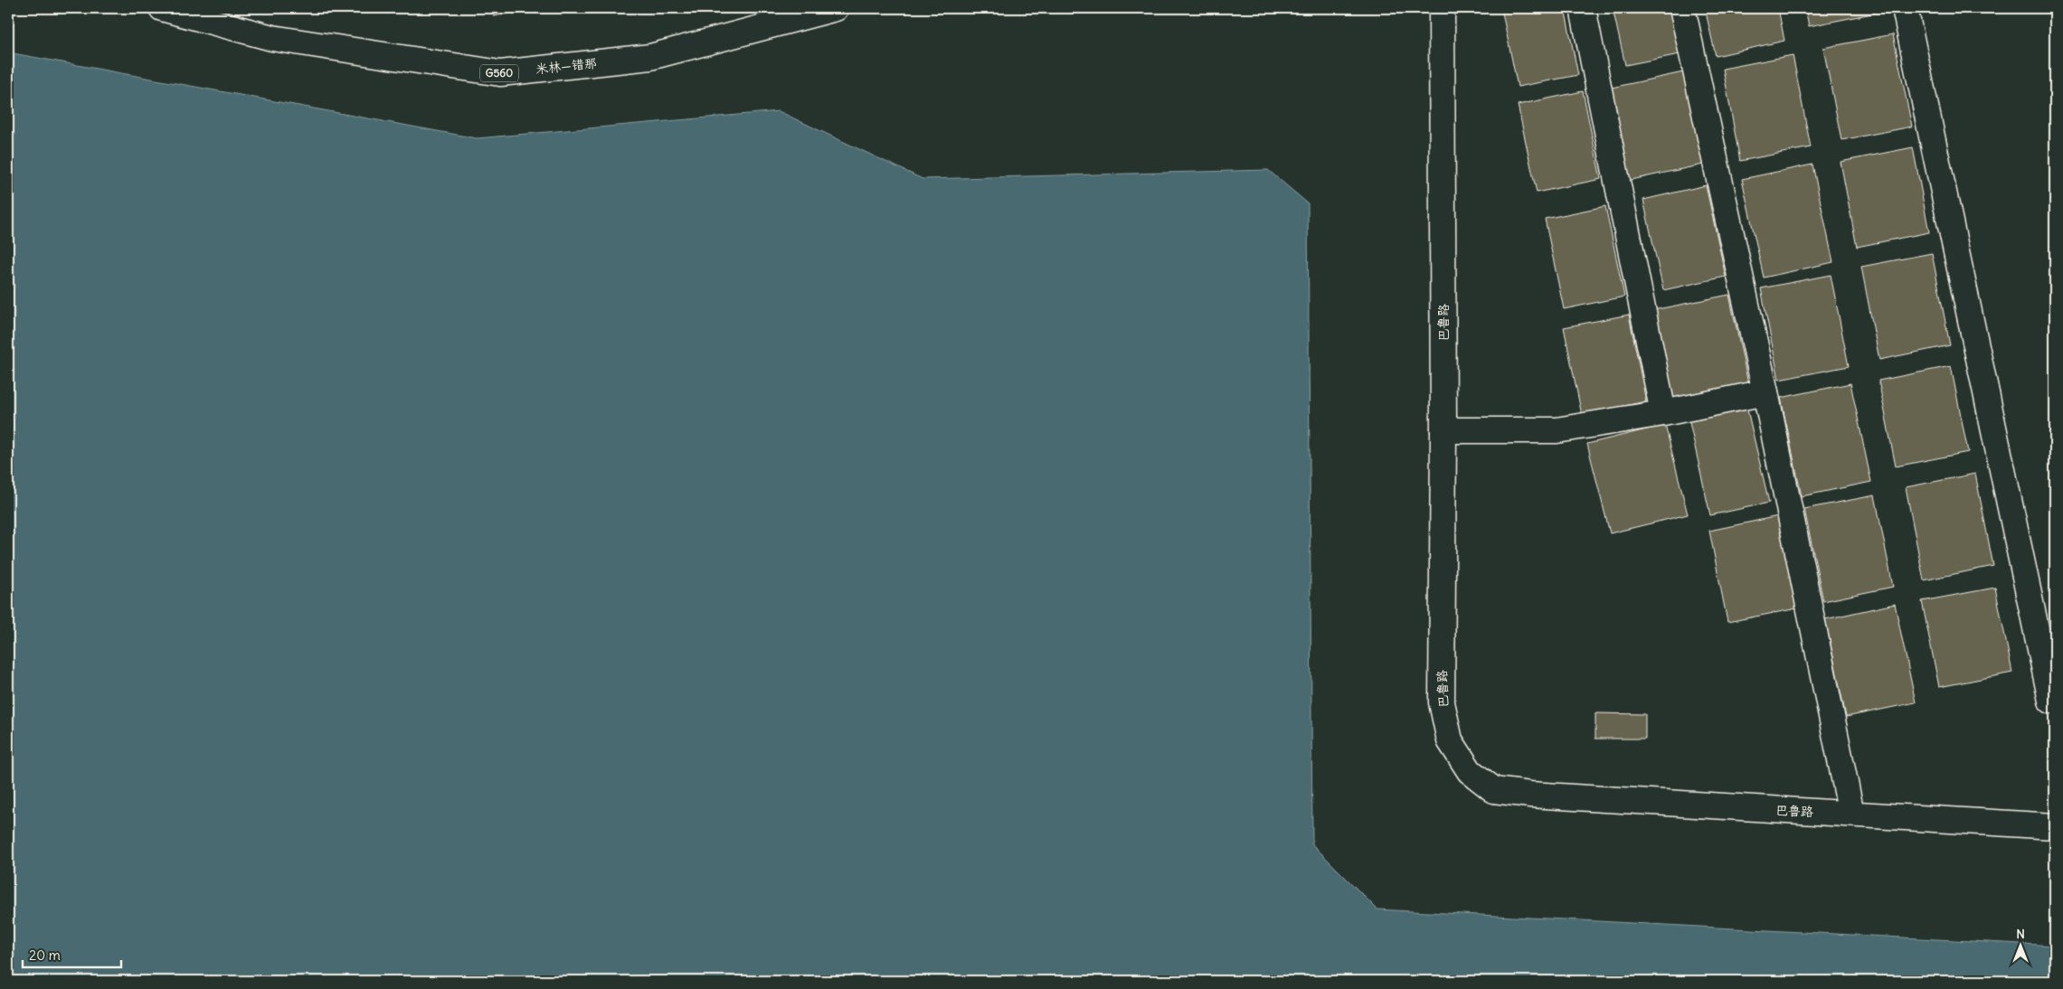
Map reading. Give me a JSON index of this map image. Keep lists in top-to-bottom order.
{
  "streets": {
    "main road": ["米林—错那", "G560", "巴鲁路"]
  },
  "scale_bar": "20 m",
  "north": "top"
}
